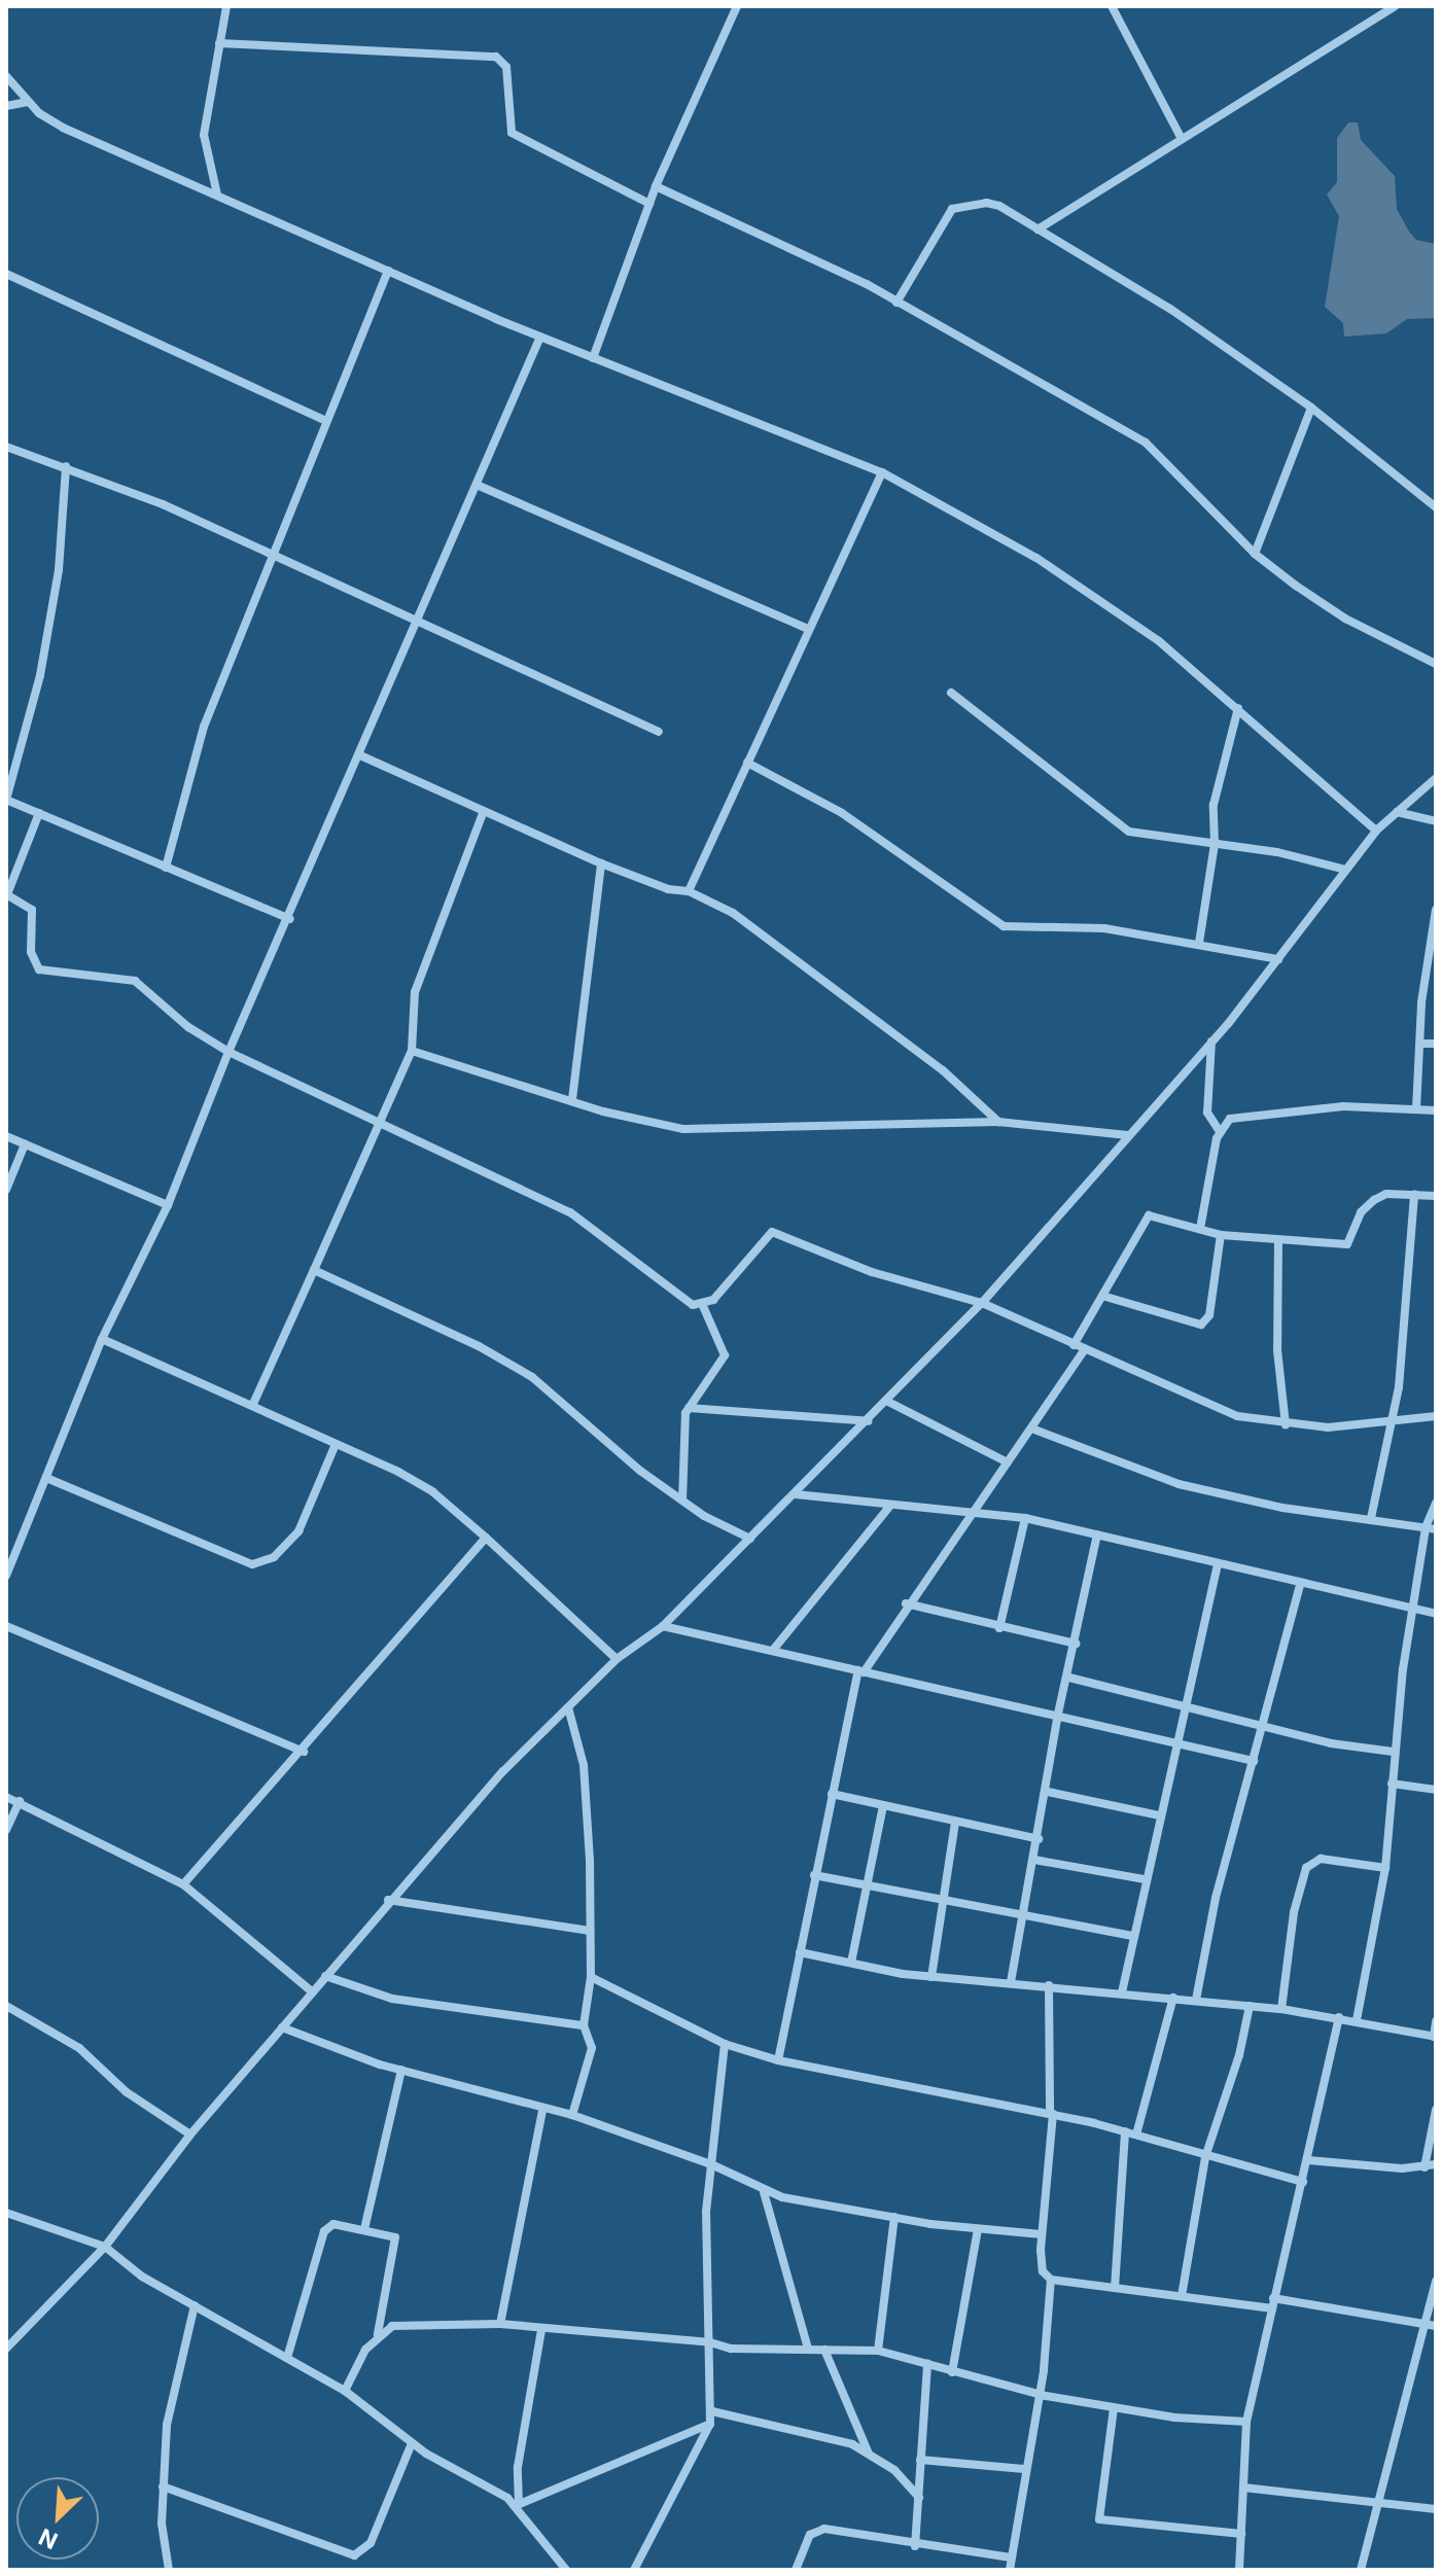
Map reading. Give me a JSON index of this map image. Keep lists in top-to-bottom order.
{
  "north": "bottom left"
}
